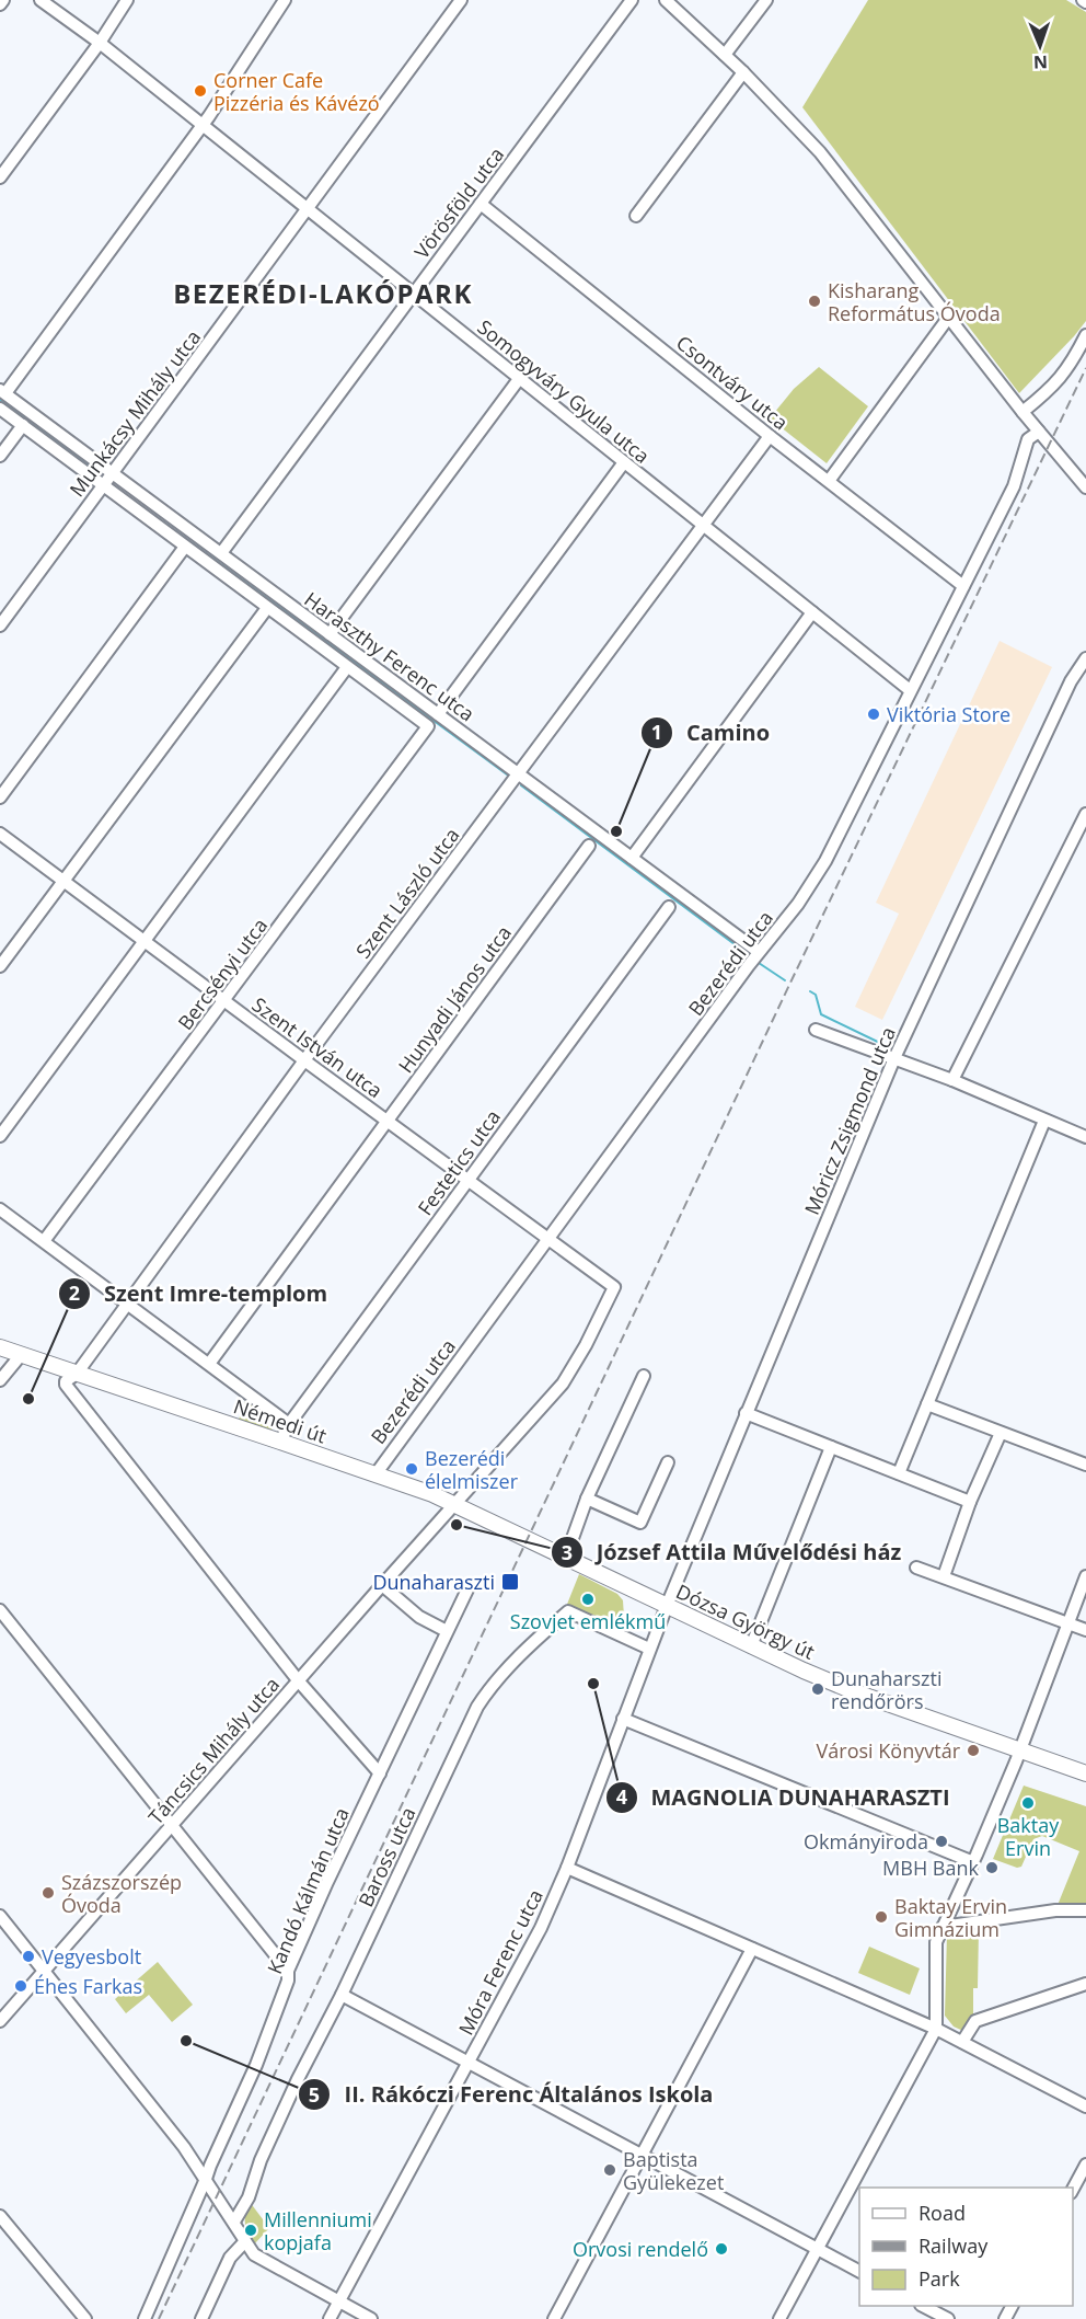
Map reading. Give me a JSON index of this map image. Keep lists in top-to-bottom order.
{
  "streets": {
    "main road": ["Némedi út", "Dózsa György út"],
    "street": [
      "Vörösföld utca",
      "Csontváry utca",
      "Somogyváry Gyula utca",
      "Munkácsy Mihály utca",
      "Haraszthy Ferenc utca",
      "Szent László utca",
      "Bezerédi utca",
      "Bercsényi utca",
      "Hunyadi János utca",
      "Szent István utca",
      "Móricz Zsigmond utca",
      "Festetics utca",
      "Táncsics Mihály utca",
      "Baross utca",
      "Kandó Kálmán utca",
      "Móra Ferenc utca"
    ]
  },
  "crossings": [
    ["Vörösföld utca", "Csontváry utca"],
    ["Vörösföld utca", "Somogyváry Gyula utca"],
    ["Vörösföld utca", "Haraszthy Ferenc utca"],
    ["Csontváry utca", "Szent László utca"],
    ["Csontváry utca", "Bezerédi utca"],
    ["Somogyváry Gyula utca", "Munkácsy Mihály utca"],
    ["Somogyváry Gyula utca", "Szent László utca"],
    ["Somogyváry Gyula utca", "Bezerédi utca"],
    ["Munkácsy Mihály utca", "Haraszthy Ferenc utca"],
    ["Haraszthy Ferenc utca", "Szent László utca"],
    ["Haraszthy Ferenc utca", "Bezerédi utca"],
    ["Szent László utca", "Szent István utca"],
    ["Szent László utca", "Némedi út"],
    ["Bezerédi utca", "Szent István utca"],
    ["Bezerédi utca", "Némedi út"],
    ["Bercsényi utca", "Szent István utca"],
    ["Hunyadi János utca", "Szent István utca"],
    ["Szent István utca", "Festetics utca"],
    ["Szent István utca", "Táncsics Mihály utca"],
    ["Móricz Zsigmond utca", "Dózsa György út"],
    ["Móricz Zsigmond utca", "Móra Ferenc utca"],
    ["Festetics utca", "Némedi út"],
    ["Némedi út", "Dózsa György út"],
    ["Némedi út", "Táncsics Mihály utca"],
    ["Dózsa György út", "Móra Ferenc utca"],
    ["Baross utca", "Móra Ferenc utca"]
  ],
  "districts": ["BEZERÉDI-LAKÓPARK"],
  "places": {
    "other": [
      "Corner Cafe Pizzéria és Kávézó",
      "Kisharang Református Óvoda",
      "Viktória Store",
      "Camino",
      "Szent Imre-templom",
      "Bezerédi élelmiszer",
      "József Attila Művelődési ház",
      "Szovjet emlékmű",
      "MAGNOLIA DUNAHARASZTI",
      "Dunaharszti rendőrörs",
      "Városi Könyvtár",
      "Baktay Ervin",
      "Okmányiroda",
      "MBH Bank",
      "Százszorszép Óvoda",
      "Baktay Ervin Gimnázium",
      "Vegyesbolt",
      "Éhes Farkas",
      "II. Rákóczi Ferenc Általános Iskola",
      "Baptista Gyülekezet",
      "Millenniumi kopjafa",
      "Orvosi rendelő"
    ],
    "transit": ["Dunaharaszti"]
  },
  "legend": ["Road", "Railway", "Park"],
  "north": "bottom"
}
